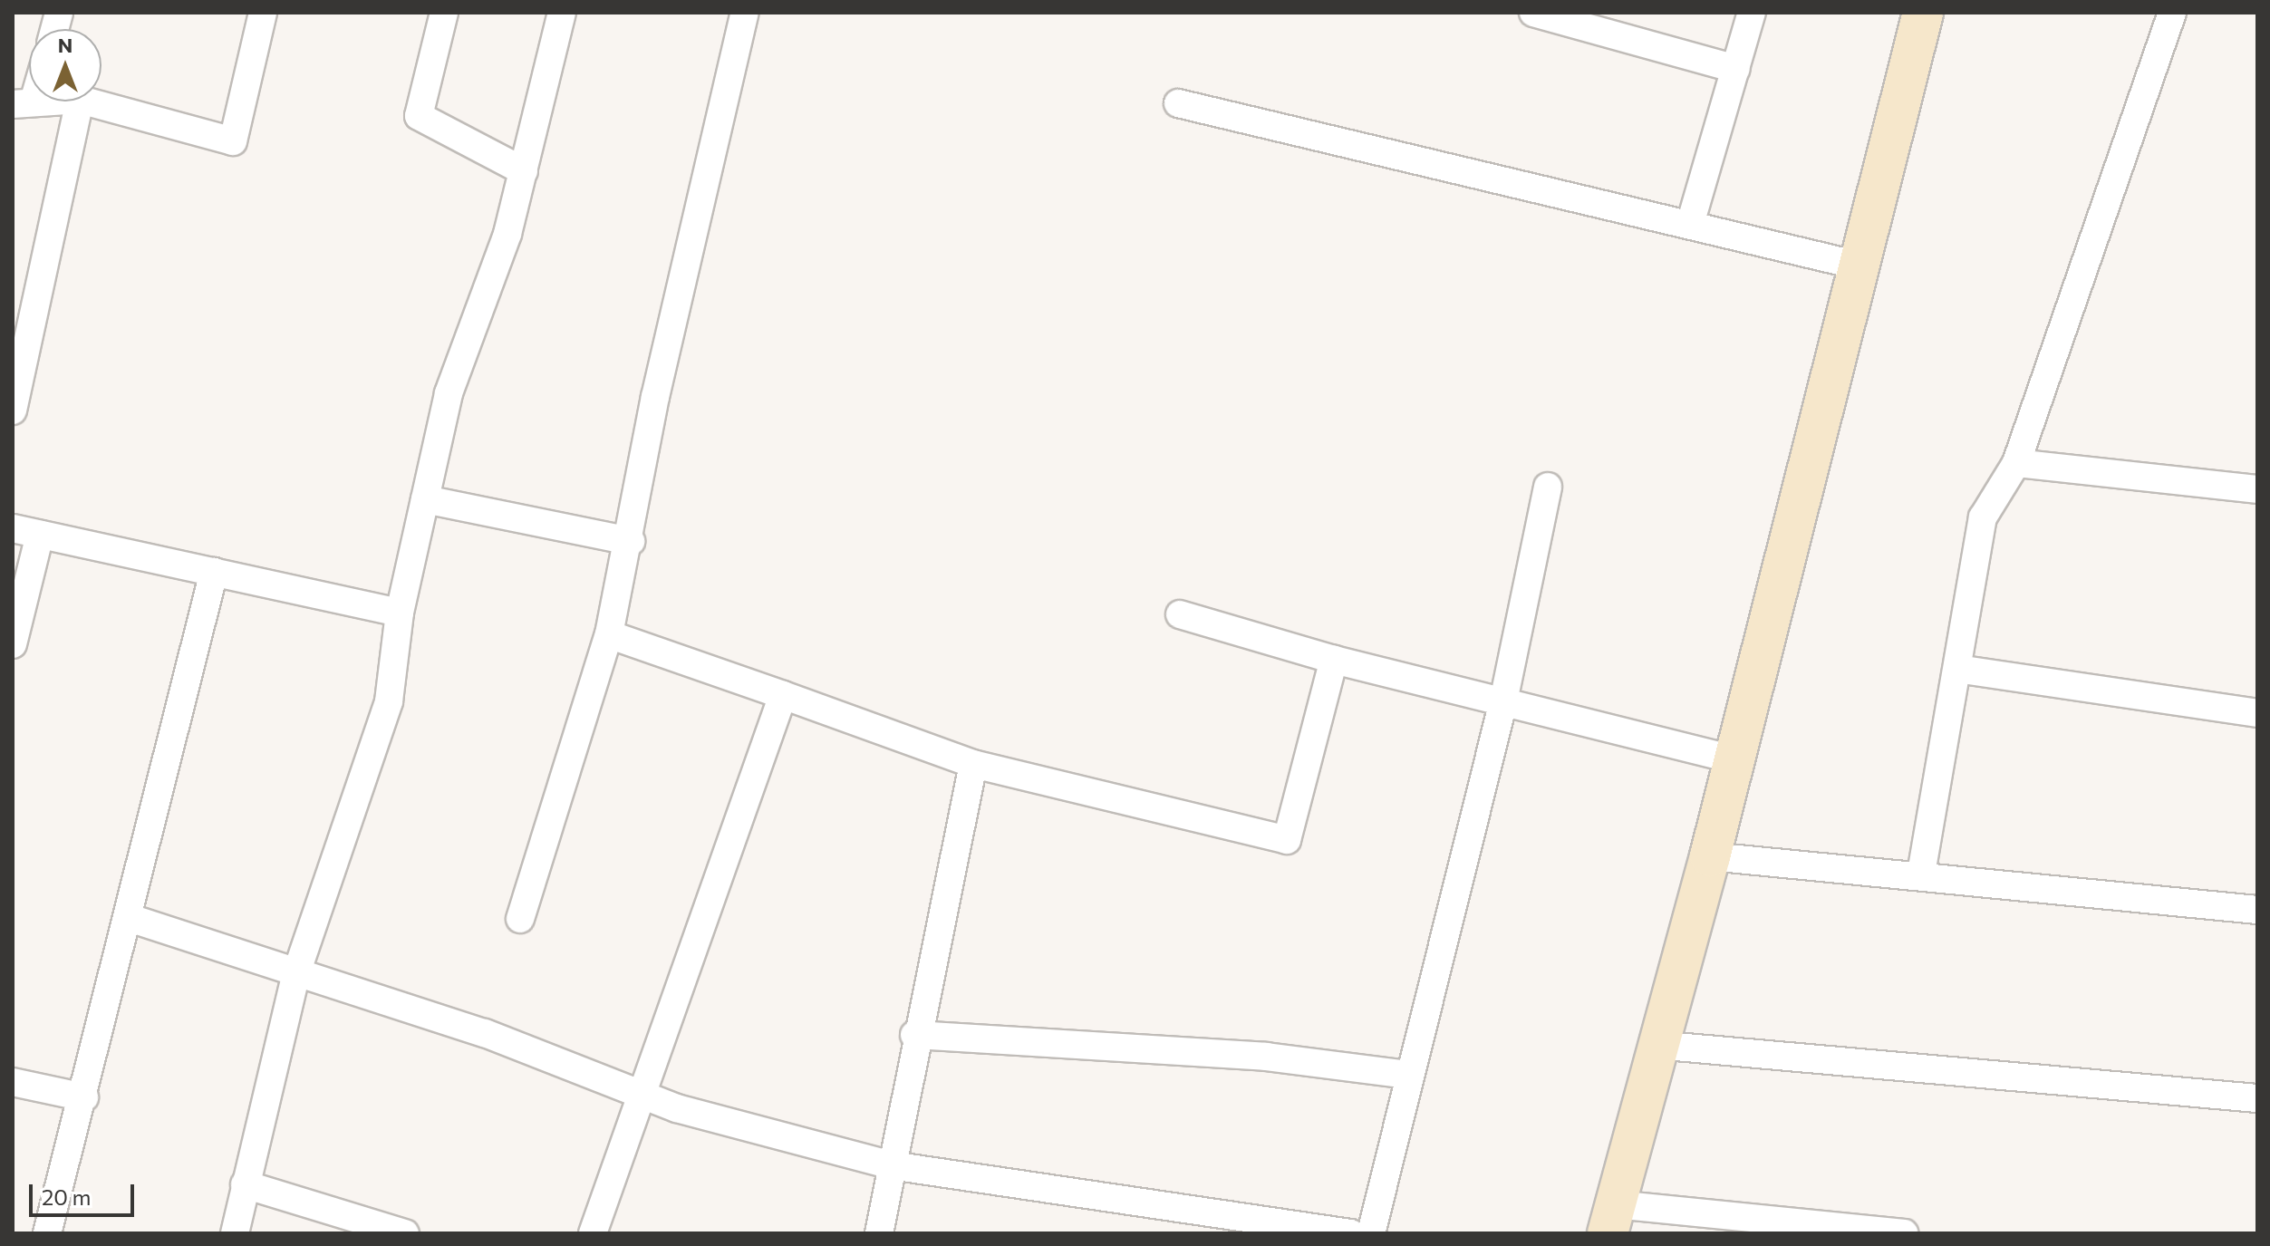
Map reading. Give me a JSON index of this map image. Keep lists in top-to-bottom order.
{
  "scale_bar": "20 m",
  "north": "top"
}
